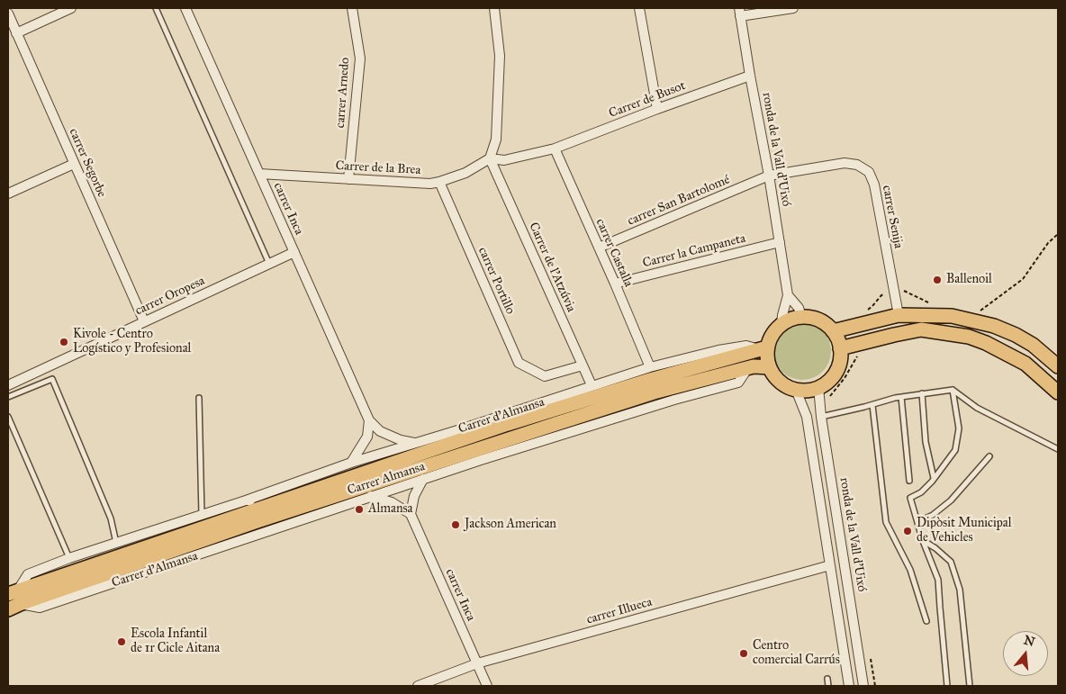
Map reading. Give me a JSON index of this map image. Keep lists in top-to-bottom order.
{
  "streets": {
    "main road": ["Carrer d'Almansa", "Carrer Almansa"],
    "street": [
      "carrer Arnedo",
      "Carrer de Busot",
      "ronda de la Vall d'Uixó",
      "carrer Segorbe",
      "Carrer de la Brea",
      "carrer San Bartolomé",
      "carrer Inca",
      "carrer Senija",
      "Carrer la Campaneta",
      "carrer Castalla",
      "Carrer de l'Atzúvia",
      "carrer Portillo",
      "carrer Oropesa",
      "carrer Illueca"
    ]
  },
  "crossings": [
    ["carrer Arnedo", "Carrer de la Brea"],
    ["Carrer de Busot", "ronda de la Vall d'Uixó"],
    ["Carrer de Busot", "carrer Castalla"],
    ["ronda de la Vall d'Uixó", "carrer San Bartolomé"],
    ["ronda de la Vall d'Uixó", "carrer Senija"],
    ["ronda de la Vall d'Uixó", "Carrer la Campaneta"],
    ["ronda de la Vall d'Uixó", "Carrer d'Almansa"],
    ["ronda de la Vall d'Uixó", "Carrer Almansa"],
    ["carrer Segorbe", "carrer Oropesa"],
    ["Carrer de la Brea", "carrer Inca"],
    ["Carrer de la Brea", "Carrer de l'Atzúvia"],
    ["Carrer de la Brea", "carrer Portillo"],
    ["carrer San Bartolomé", "carrer Senija"],
    ["carrer San Bartolomé", "carrer Castalla"],
    ["carrer Inca", "carrer Oropesa"],
    ["carrer Inca", "carrer Illueca"],
    ["Carrer la Campaneta", "carrer Castalla"],
    ["carrer Castalla", "Carrer d'Almansa"],
    ["Carrer de l'Atzúvia", "carrer Portillo"],
    ["Carrer de l'Atzúvia", "Carrer d'Almansa"],
    ["Carrer d'Almansa", "Carrer Almansa"]
  ],
  "places": [
    "Ballenoil",
    "Kivole - Centro Logístico y Profesional",
    "Almansa",
    "Jackson American",
    "Dipòsit Municipal de Vehicles",
    "Escola Infantil de 1r Cicle Aitana",
    "Centro comercial Carrús"
  ],
  "north": "top"
}
